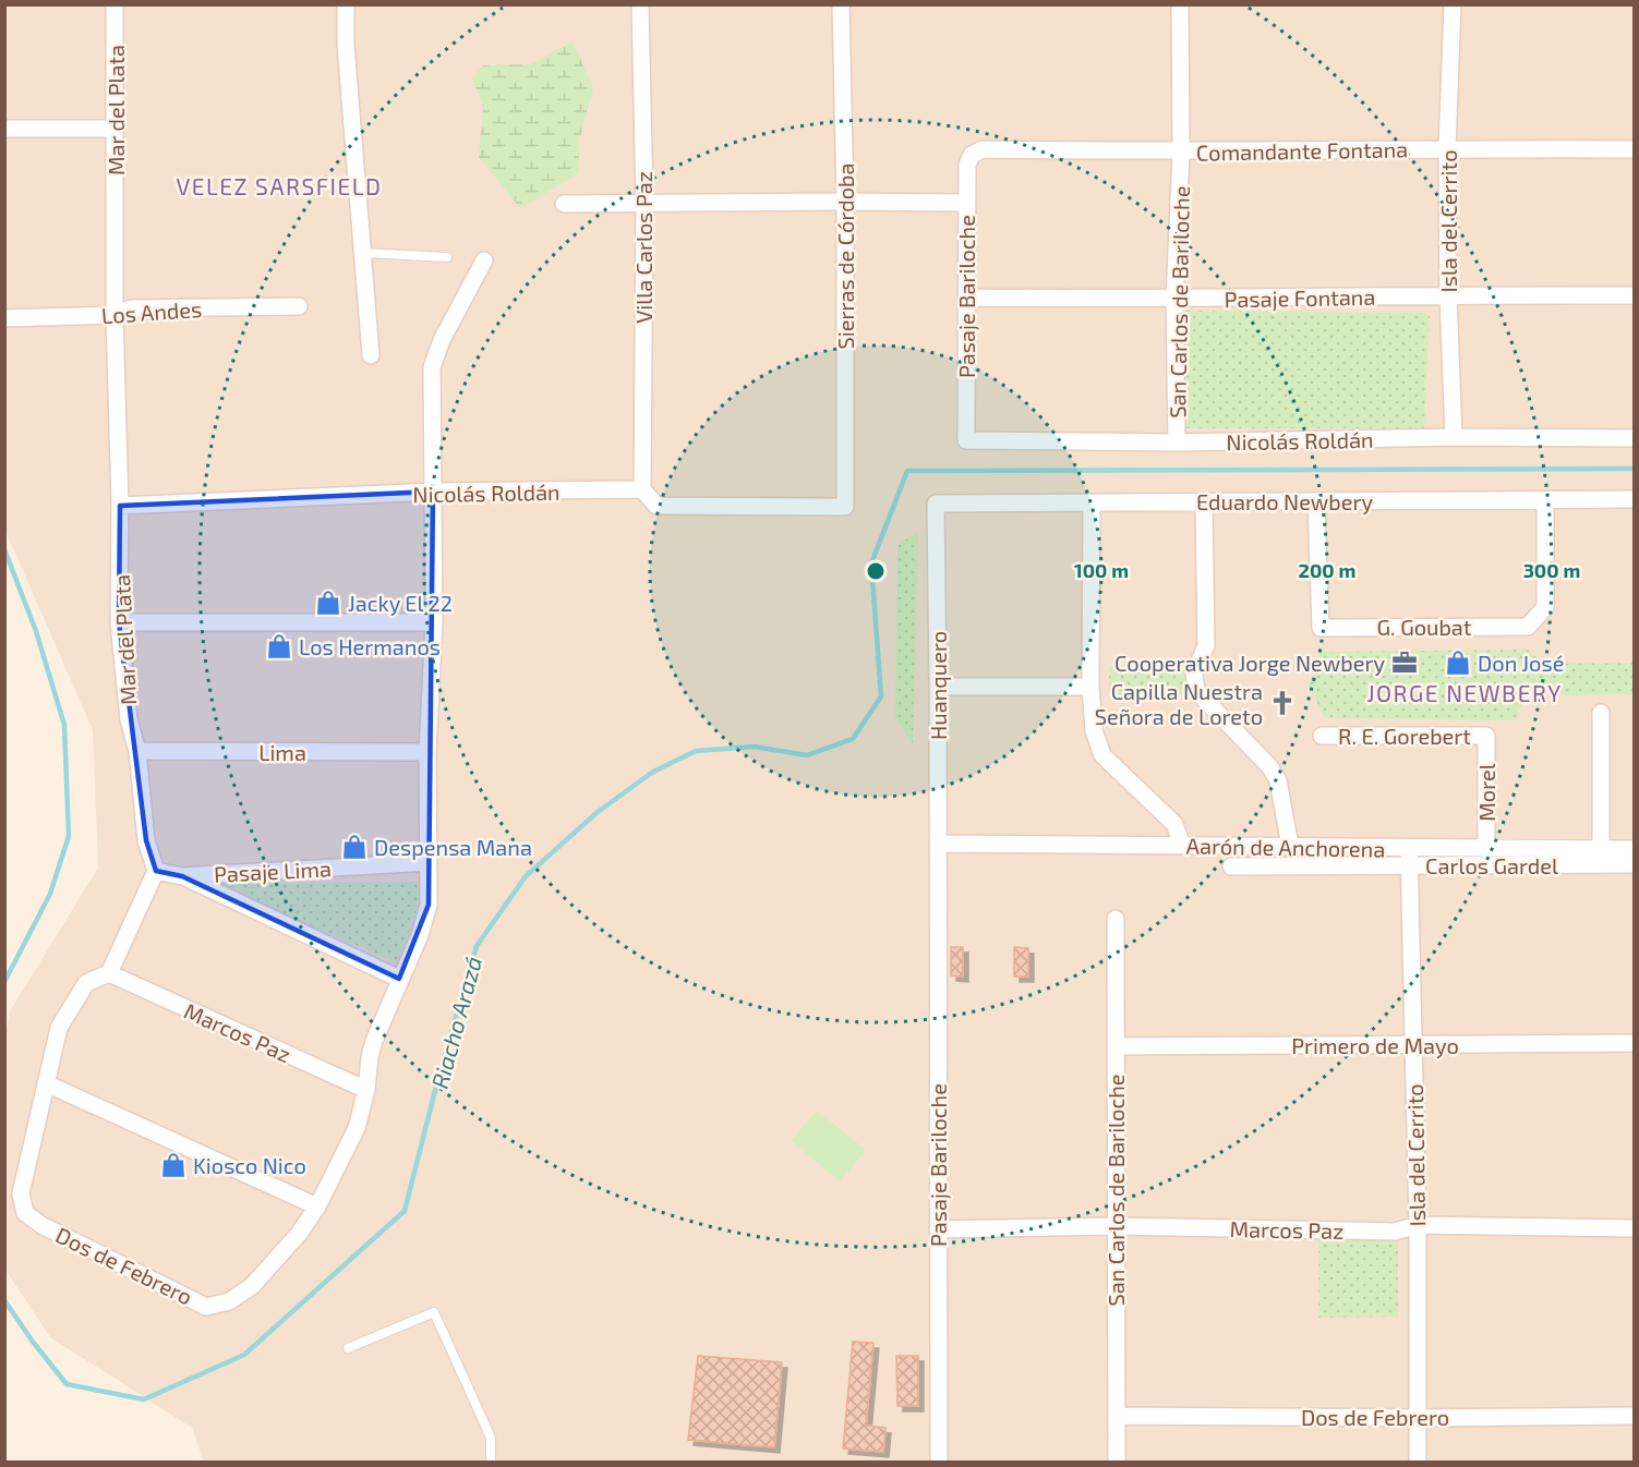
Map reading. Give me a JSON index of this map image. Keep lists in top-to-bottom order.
{
  "streets": {
    "street": [
      "Mar del Plata",
      "Comandante Fontana",
      "Isla del Cerrito",
      "Villa Carlos Paz",
      "Sierras de Córdoba",
      "Pasaje Bariloche",
      "Pasaje Fontana",
      "San Carlos de Bariloche",
      "Los Andes",
      "Nicolás Roldán",
      "Eduardo Newbery",
      "G. Goubat",
      "Huanquero",
      "R. E. Gorebert",
      "Lima",
      "Morel",
      "Aarón de Anchorena",
      "Carlos Gardel",
      "Pasaje Lima",
      "Marcos Paz",
      "Primero de Mayo",
      "Dos de Febrero"
    ]
  },
  "crossings": [
    ["Mar del Plata", "Los Andes"],
    ["Mar del Plata", "Nicolás Roldán"],
    ["Mar del Plata", "Lima"],
    ["Mar del Plata", "Pasaje Lima"],
    ["Comandante Fontana", "Isla del Cerrito"],
    ["Comandante Fontana", "Pasaje Bariloche"],
    ["Comandante Fontana", "San Carlos de Bariloche"],
    ["Isla del Cerrito", "Pasaje Fontana"],
    ["Isla del Cerrito", "Nicolás Roldán"],
    ["Isla del Cerrito", "Aarón de Anchorena"],
    ["Isla del Cerrito", "Carlos Gardel"],
    ["Isla del Cerrito", "Marcos Paz"],
    ["Isla del Cerrito", "Primero de Mayo"],
    ["Isla del Cerrito", "Dos de Febrero"],
    ["Villa Carlos Paz", "Sierras de Córdoba"],
    ["Villa Carlos Paz", "Nicolás Roldán"],
    ["Sierras de Córdoba", "Nicolás Roldán"],
    ["Pasaje Bariloche", "Pasaje Fontana"],
    ["Pasaje Bariloche", "Nicolás Roldán"],
    ["Pasaje Bariloche", "Huanquero"],
    ["Pasaje Bariloche", "Marcos Paz"],
    ["Pasaje Fontana", "San Carlos de Bariloche"],
    ["San Carlos de Bariloche", "Nicolás Roldán"],
    ["San Carlos de Bariloche", "Marcos Paz"],
    ["San Carlos de Bariloche", "Primero de Mayo"],
    ["San Carlos de Bariloche", "Dos de Febrero"],
    ["Eduardo Newbery", "G. Goubat"],
    ["Eduardo Newbery", "Huanquero"],
    ["Huanquero", "Aarón de Anchorena"],
    ["R. E. Gorebert", "Morel"],
    ["Morel", "Aarón de Anchorena"],
    ["Aarón de Anchorena", "Carlos Gardel"]
  ],
  "districts": ["VELEZ SARSFIELD", "JORGE NEWBERY"],
  "water": ["Riacho Arazá"],
  "places": {
    "shop": [
      "Jacky El 22",
      "Los Hermanos",
      "Don José",
      "Despensa Mana",
      "Kiosco Nico"
    ],
    "office": ["Cooperativa Jorge Newbery"],
    "church": ["Capilla Nuestra Señora de Loreto"]
  },
  "rings": ["100 m", "200 m", "300 m"]
}
